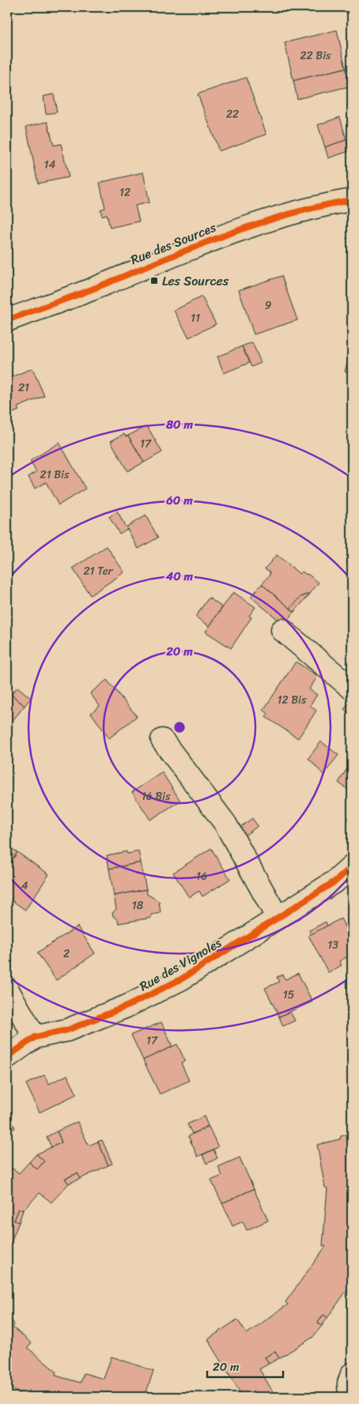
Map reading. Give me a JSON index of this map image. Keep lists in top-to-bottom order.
{
  "streets": {
    "street": ["Rue des Sources", "Rue des Vignoles"]
  },
  "places": {
    "transit": ["Les Sources"]
  },
  "house_numbers": [
    "22 Bis",
    "22",
    "14",
    "12",
    "9",
    "11",
    "21",
    "17",
    "21 Bis",
    "21 Ter",
    "12 Bis",
    "16 Bis",
    "16",
    "4",
    "18",
    "13",
    "2",
    "15",
    "17"
  ],
  "scale_bar": "20 m",
  "rings": [
    "80 m",
    "60 m",
    "40 m",
    "20 m"
  ]
}
